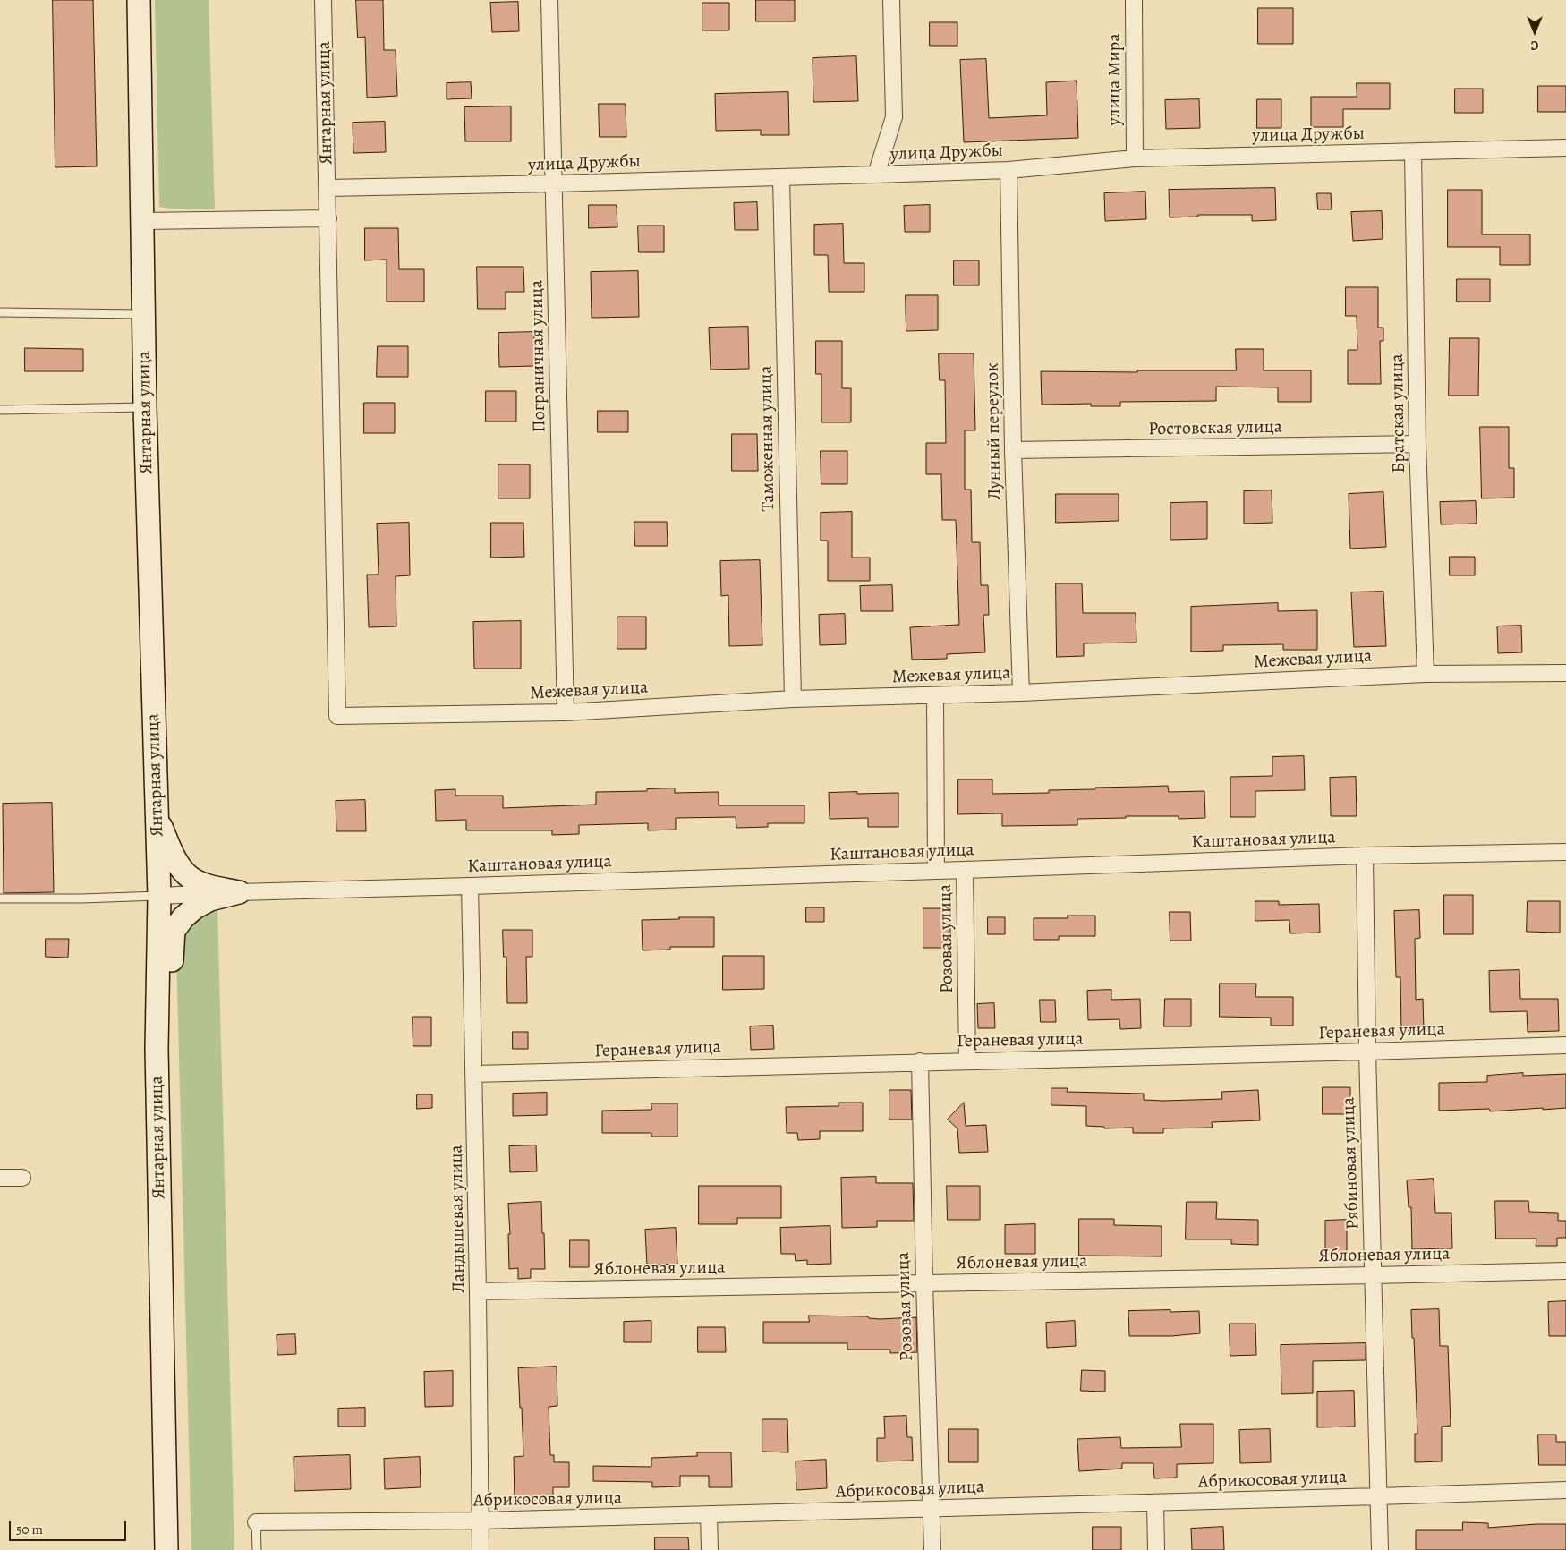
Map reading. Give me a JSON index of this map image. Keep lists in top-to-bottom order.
{
  "streets": {
    "street": [
      "улица Мира",
      "Янтарная улица",
      "улица Дружбы",
      "Пограничная улица",
      "Братская улица",
      "Ростовская улица",
      "Лунный переулок",
      "Таможенная улица",
      "Межевая улица",
      "Каштановая улица",
      "Розовая улица",
      "Гераневая улица",
      "Рябиновая улица",
      "Ландышевая улица",
      "Яблоневая улица",
      "Абрикосовая улица"
    ]
  },
  "crossings": [
    ["улица Мира", "улица Дружбы"],
    ["Янтарная улица", "улица Дружбы"],
    ["Янтарная улица", "Межевая улица"],
    ["Янтарная улица", "Каштановая улица"],
    ["улица Дружбы", "Пограничная улица"],
    ["улица Дружбы", "Братская улица"],
    ["улица Дружбы", "Лунный переулок"],
    ["улица Дружбы", "Таможенная улица"],
    ["Пограничная улица", "Межевая улица"],
    ["Братская улица", "Ростовская улица"],
    ["Братская улица", "Межевая улица"],
    ["Ростовская улица", "Лунный переулок"],
    ["Лунный переулок", "Межевая улица"],
    ["Таможенная улица", "Межевая улица"],
    ["Межевая улица", "Розовая улица"],
    ["Каштановая улица", "Розовая улица"],
    ["Каштановая улица", "Рябиновая улица"],
    ["Каштановая улица", "Ландышевая улица"],
    ["Розовая улица", "Гераневая улица"],
    ["Розовая улица", "Яблоневая улица"],
    ["Розовая улица", "Абрикосовая улица"],
    ["Гераневая улица", "Рябиновая улица"],
    ["Гераневая улица", "Ландышевая улица"],
    ["Рябиновая улица", "Яблоневая улица"],
    ["Рябиновая улица", "Абрикосовая улица"],
    ["Ландышевая улица", "Яблоневая улица"],
    ["Ландышевая улица", "Абрикосовая улица"]
  ],
  "scale_bar": "50 m",
  "north": "bottom"
}
